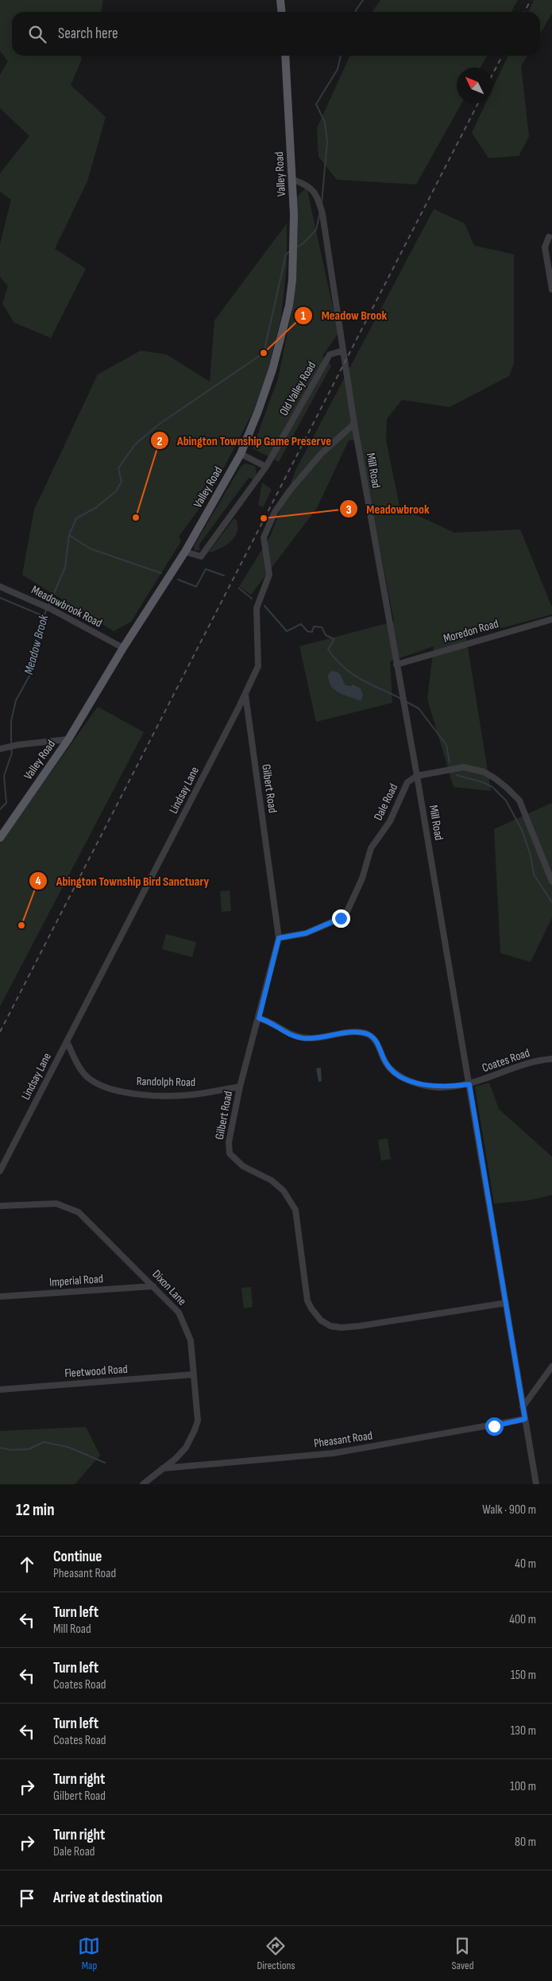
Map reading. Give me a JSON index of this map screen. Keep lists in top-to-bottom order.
{
  "streets": {
    "main road": ["Valley Road"],
    "street": [
      "Old Valley Road",
      "Mill Road",
      "Meadowbrook Road",
      "Moredon Road",
      "Gilbert Road",
      "Lindsay Lane",
      "Dale Road",
      "Coates Road",
      "Randolph Road",
      "Imperial Road",
      "Dixon Lane",
      "Fleetwood Road",
      "Pheasant Road"
    ]
  },
  "crossings": [
    ["Valley Road", "Old Valley Road"],
    ["Valley Road", "Mill Road"],
    ["Valley Road", "Meadowbrook Road"],
    ["Old Valley Road", "Mill Road"],
    ["Mill Road", "Moredon Road"],
    ["Mill Road", "Gilbert Road"],
    ["Mill Road", "Lindsay Lane"],
    ["Mill Road", "Dale Road"],
    ["Mill Road", "Coates Road"],
    ["Mill Road", "Pheasant Road"],
    ["Gilbert Road", "Lindsay Lane"],
    ["Gilbert Road", "Dale Road"],
    ["Gilbert Road", "Coates Road"],
    ["Gilbert Road", "Randolph Road"],
    ["Lindsay Lane", "Randolph Road"],
    ["Imperial Road", "Dixon Lane"],
    ["Dixon Lane", "Fleetwood Road"],
    ["Dixon Lane", "Pheasant Road"]
  ],
  "water": ["Meadow Brook"],
  "places": [
    "Meadow Brook",
    "Abington Township Game Preserve",
    "Meadowbrook",
    "Abington Township Bird Sanctuary"
  ],
  "north": "top left",
  "page": {
    "search": "Search here",
    "heading": ["12 min", "Walk · 900 m"],
    "list": [
      ["Continue", "Pheasant Road", "40 m"],
      ["Turn left", "Mill Road", "400 m"],
      ["Turn left", "Coates Road", "150 m"],
      ["Turn left", "Coates Road", "130 m"],
      ["Turn right", "Gilbert Road", "100 m"],
      ["Turn right", "Dale Road", "80 m"],
      "Arrive at destination"
    ],
    "nav": ["Map", "Directions", "Saved"]
  }
}
